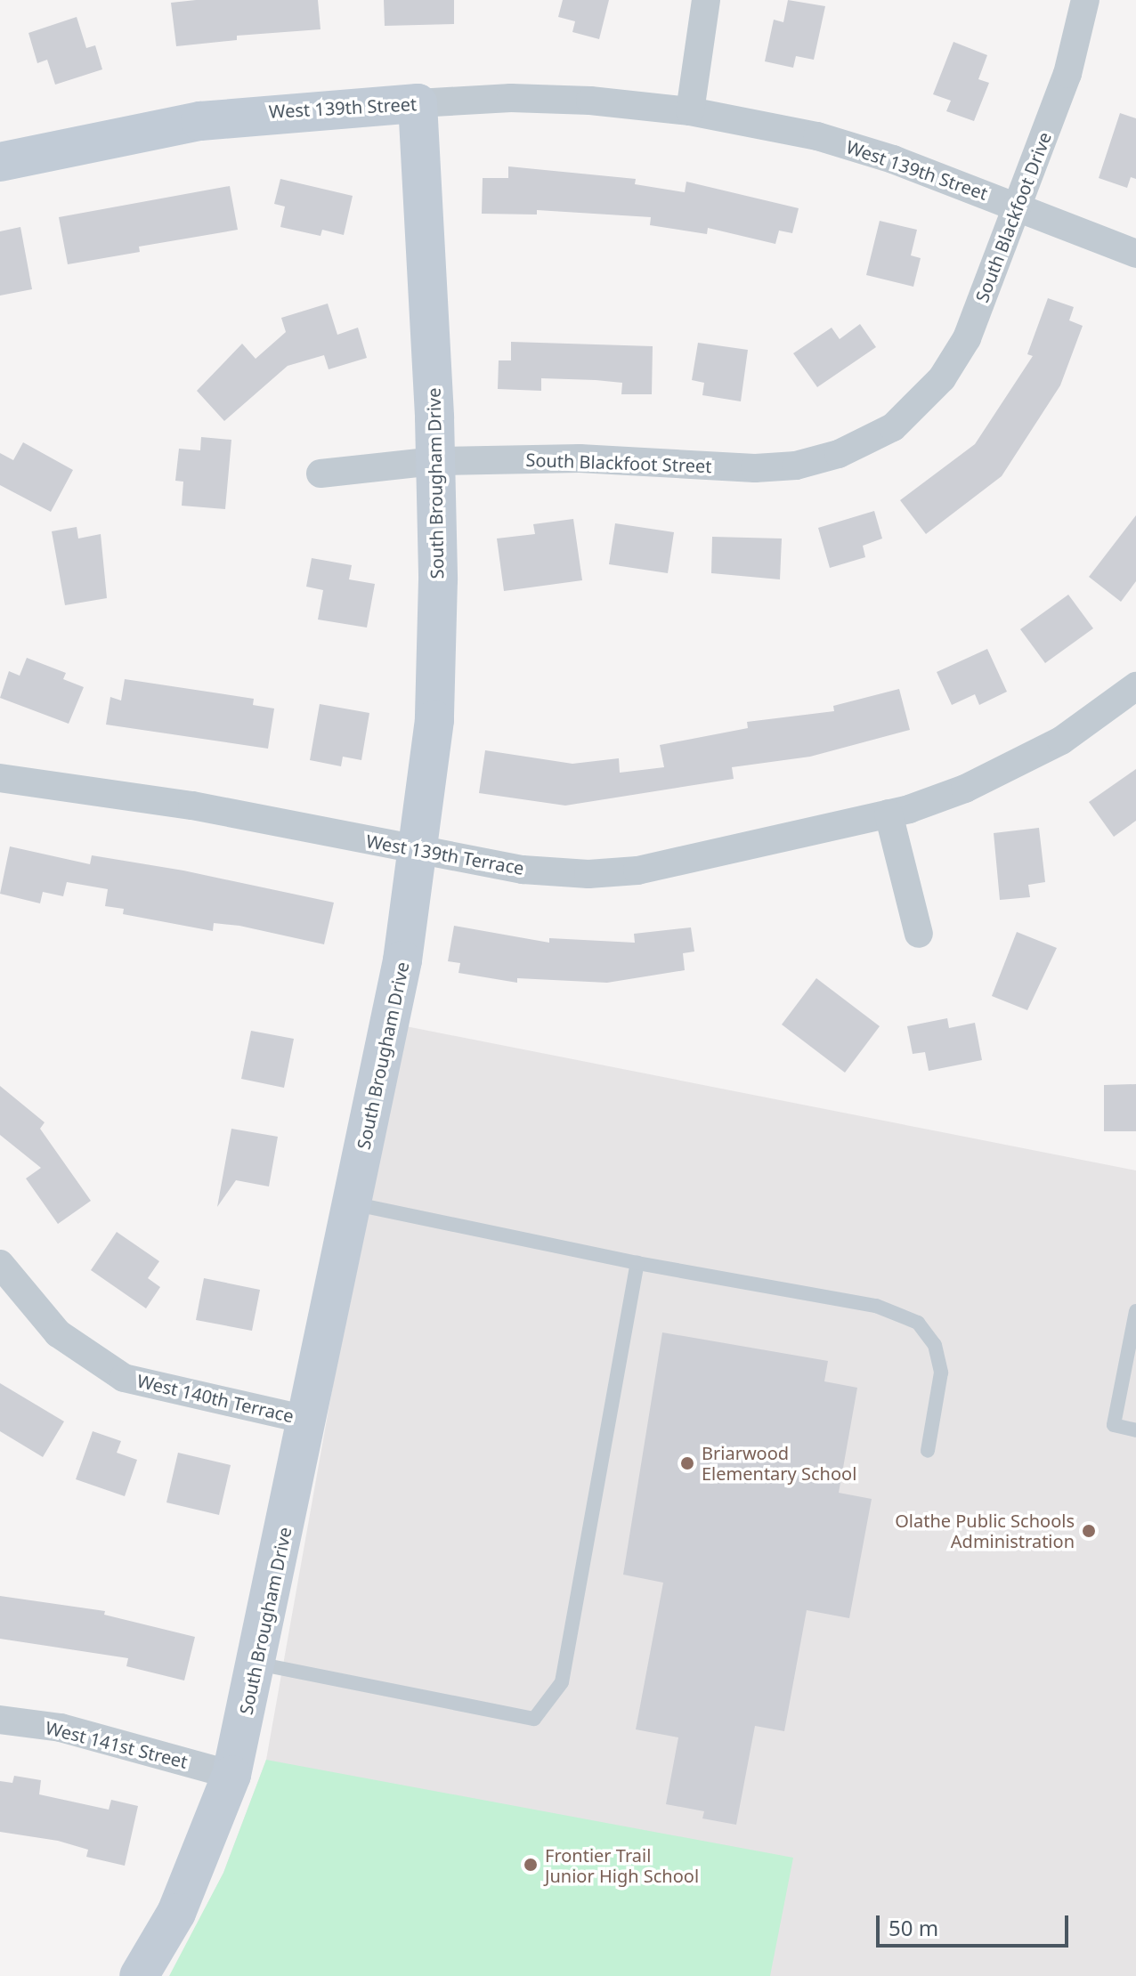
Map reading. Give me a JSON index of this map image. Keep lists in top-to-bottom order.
{
  "streets": {
    "street": [
      "West 139th Street",
      "South Blackfoot Drive",
      "South Blackfoot Street",
      "South Brougham Drive",
      "West 139th Terrace",
      "West 140th Terrace",
      "West 141st Street"
    ]
  },
  "crossings": [
    ["West 139th Street", "South Blackfoot Drive"],
    ["West 139th Street", "South Brougham Drive"],
    ["South Blackfoot Drive", "South Blackfoot Street"],
    ["South Blackfoot Street", "South Brougham Drive"],
    ["South Brougham Drive", "West 139th Terrace"],
    ["South Brougham Drive", "West 140th Terrace"],
    ["South Brougham Drive", "West 141st Street"]
  ],
  "places": ["Briarwood Elementary School", "Olathe Public Schools Administration", "Frontier Trail Junior High School"],
  "scale_bar": "50 m"
}
